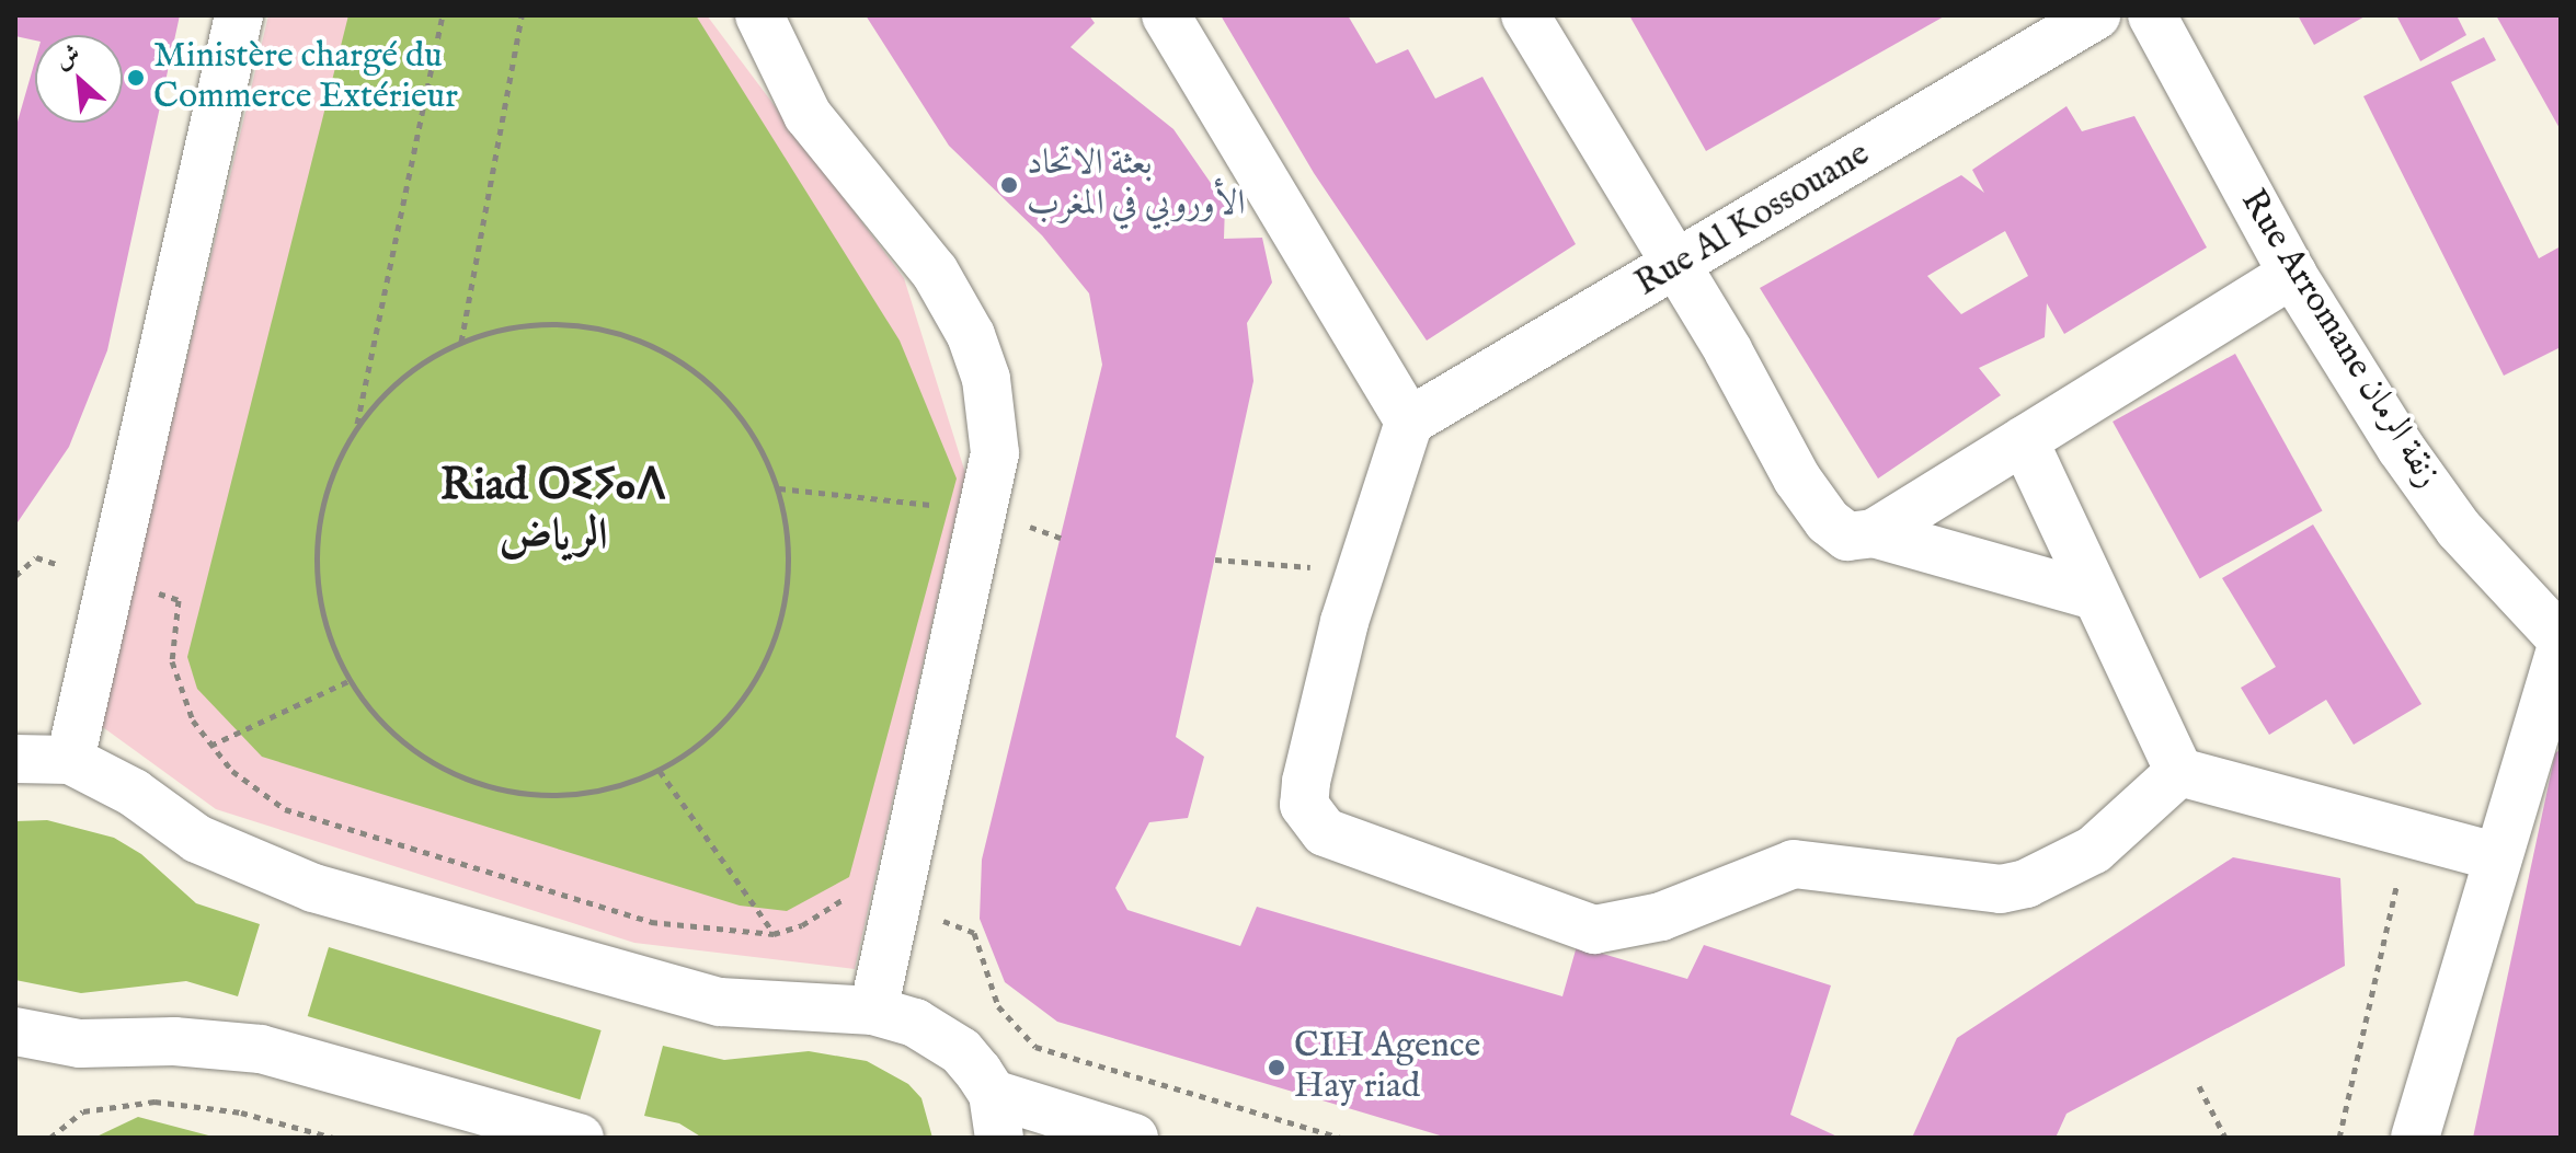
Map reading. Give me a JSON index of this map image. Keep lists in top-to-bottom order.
{
  "streets": {
    "street": ["Rue Al Kossouane", "Rue Arromane زنقة الرمان"]
  },
  "districts": ["Riad ⵔⵉⵢⴰⴷ الرياض"],
  "places": ["Ministère chargé du Commerce Extérieur", "بعثة الاتحاد الأوروبي في المغرب", "CIH Agence Hay riad"],
  "north": "top left"
}
